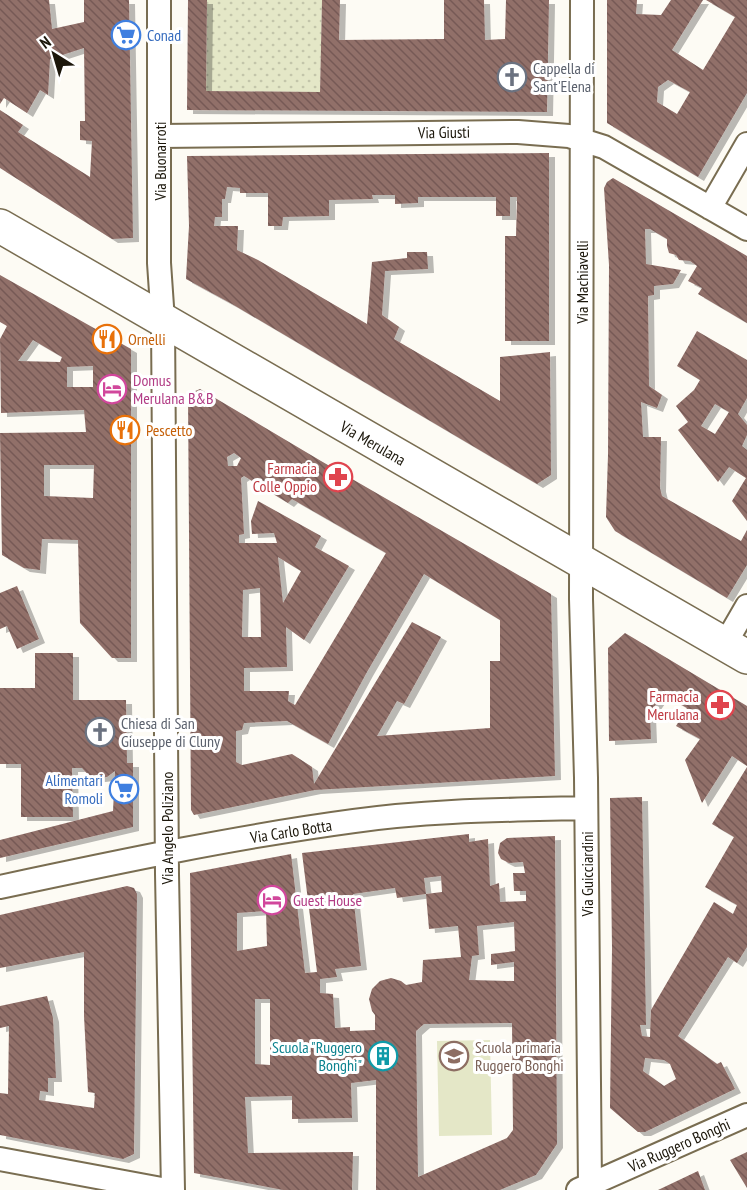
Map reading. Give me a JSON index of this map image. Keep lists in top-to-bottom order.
{
  "streets": {
    "main road": ["Via Merulana"],
    "street": [
      "Via Giusti",
      "Via Buonarroti",
      "Via Machiavelli",
      "Via Angelo Poliziano",
      "Via Carlo Botta",
      "Via Guicciardini",
      "Via Ruggero Bonghi"
    ]
  },
  "crossings": [
    ["Via Giusti", "Via Buonarroti"],
    ["Via Giusti", "Via Machiavelli"],
    ["Via Buonarroti", "Via Merulana"],
    ["Via Buonarroti", "Via Angelo Poliziano"],
    ["Via Machiavelli", "Via Merulana"],
    ["Via Machiavelli", "Via Guicciardini"],
    ["Via Merulana", "Via Angelo Poliziano"],
    ["Via Merulana", "Via Guicciardini"],
    ["Via Angelo Poliziano", "Via Carlo Botta"],
    ["Via Carlo Botta", "Via Guicciardini"],
    ["Via Guicciardini", "Via Ruggero Bonghi"]
  ],
  "places": {
    "supermarket": ["Conad", "Alimentari Romoli"],
    "church": ["Cappella di Sant'Elena", "Chiesa di San Giuseppe di Cluny"],
    "restaurant": ["Ornelli", "Pescetto"],
    "hotel": ["Domus Merulana B&B", "Guest House"],
    "pharmacy": ["Farmacia Colle Oppio", "Farmacia Merulana"],
    "building": ["Scuola \"Ruggero Bonghi\""],
    "school or university": ["Scuola primaria Ruggero Bonghi"]
  },
  "north": "top left"
}
